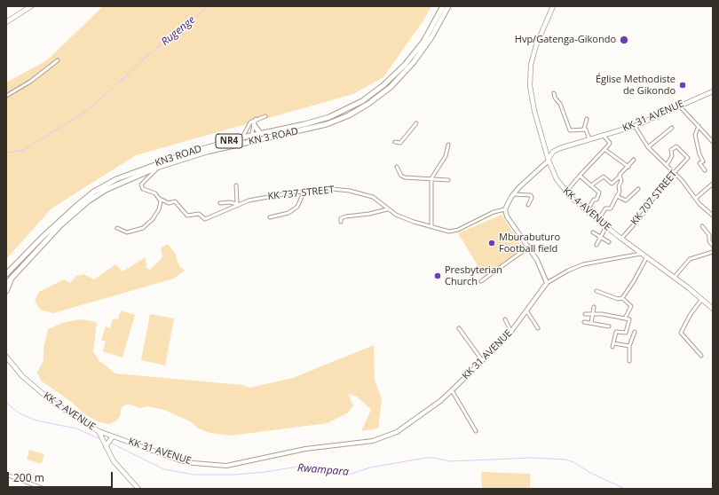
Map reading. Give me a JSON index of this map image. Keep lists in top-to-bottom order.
{
  "streets": {
    "highway": ["KN 3 ROAD", "NR4", "KN3 ROAD"],
    "main road": ["KK 31 AVENUE", "KK 4 AVENUE", "KK 2 AVENUE"],
    "street": ["KK 737 STREET", "KK 707 STREET"]
  },
  "crossings": [
    ["KK 31 AVENUE", "KK 737 STREET"],
    ["KK 31 AVENUE", "KK 4 AVENUE"],
    ["KK 31 AVENUE", "KK 2 AVENUE"],
    ["KK 707 STREET", "KK 4 AVENUE"]
  ],
  "water": ["Rugenge", "Rwampara"],
  "places": [
    "Hvp/Gatenga-Gikondo",
    "Église Methodiste de Gikondo",
    "Mburabuturo Football field",
    "Presbyterian Church"
  ],
  "scale_bar": "200 m"
}
